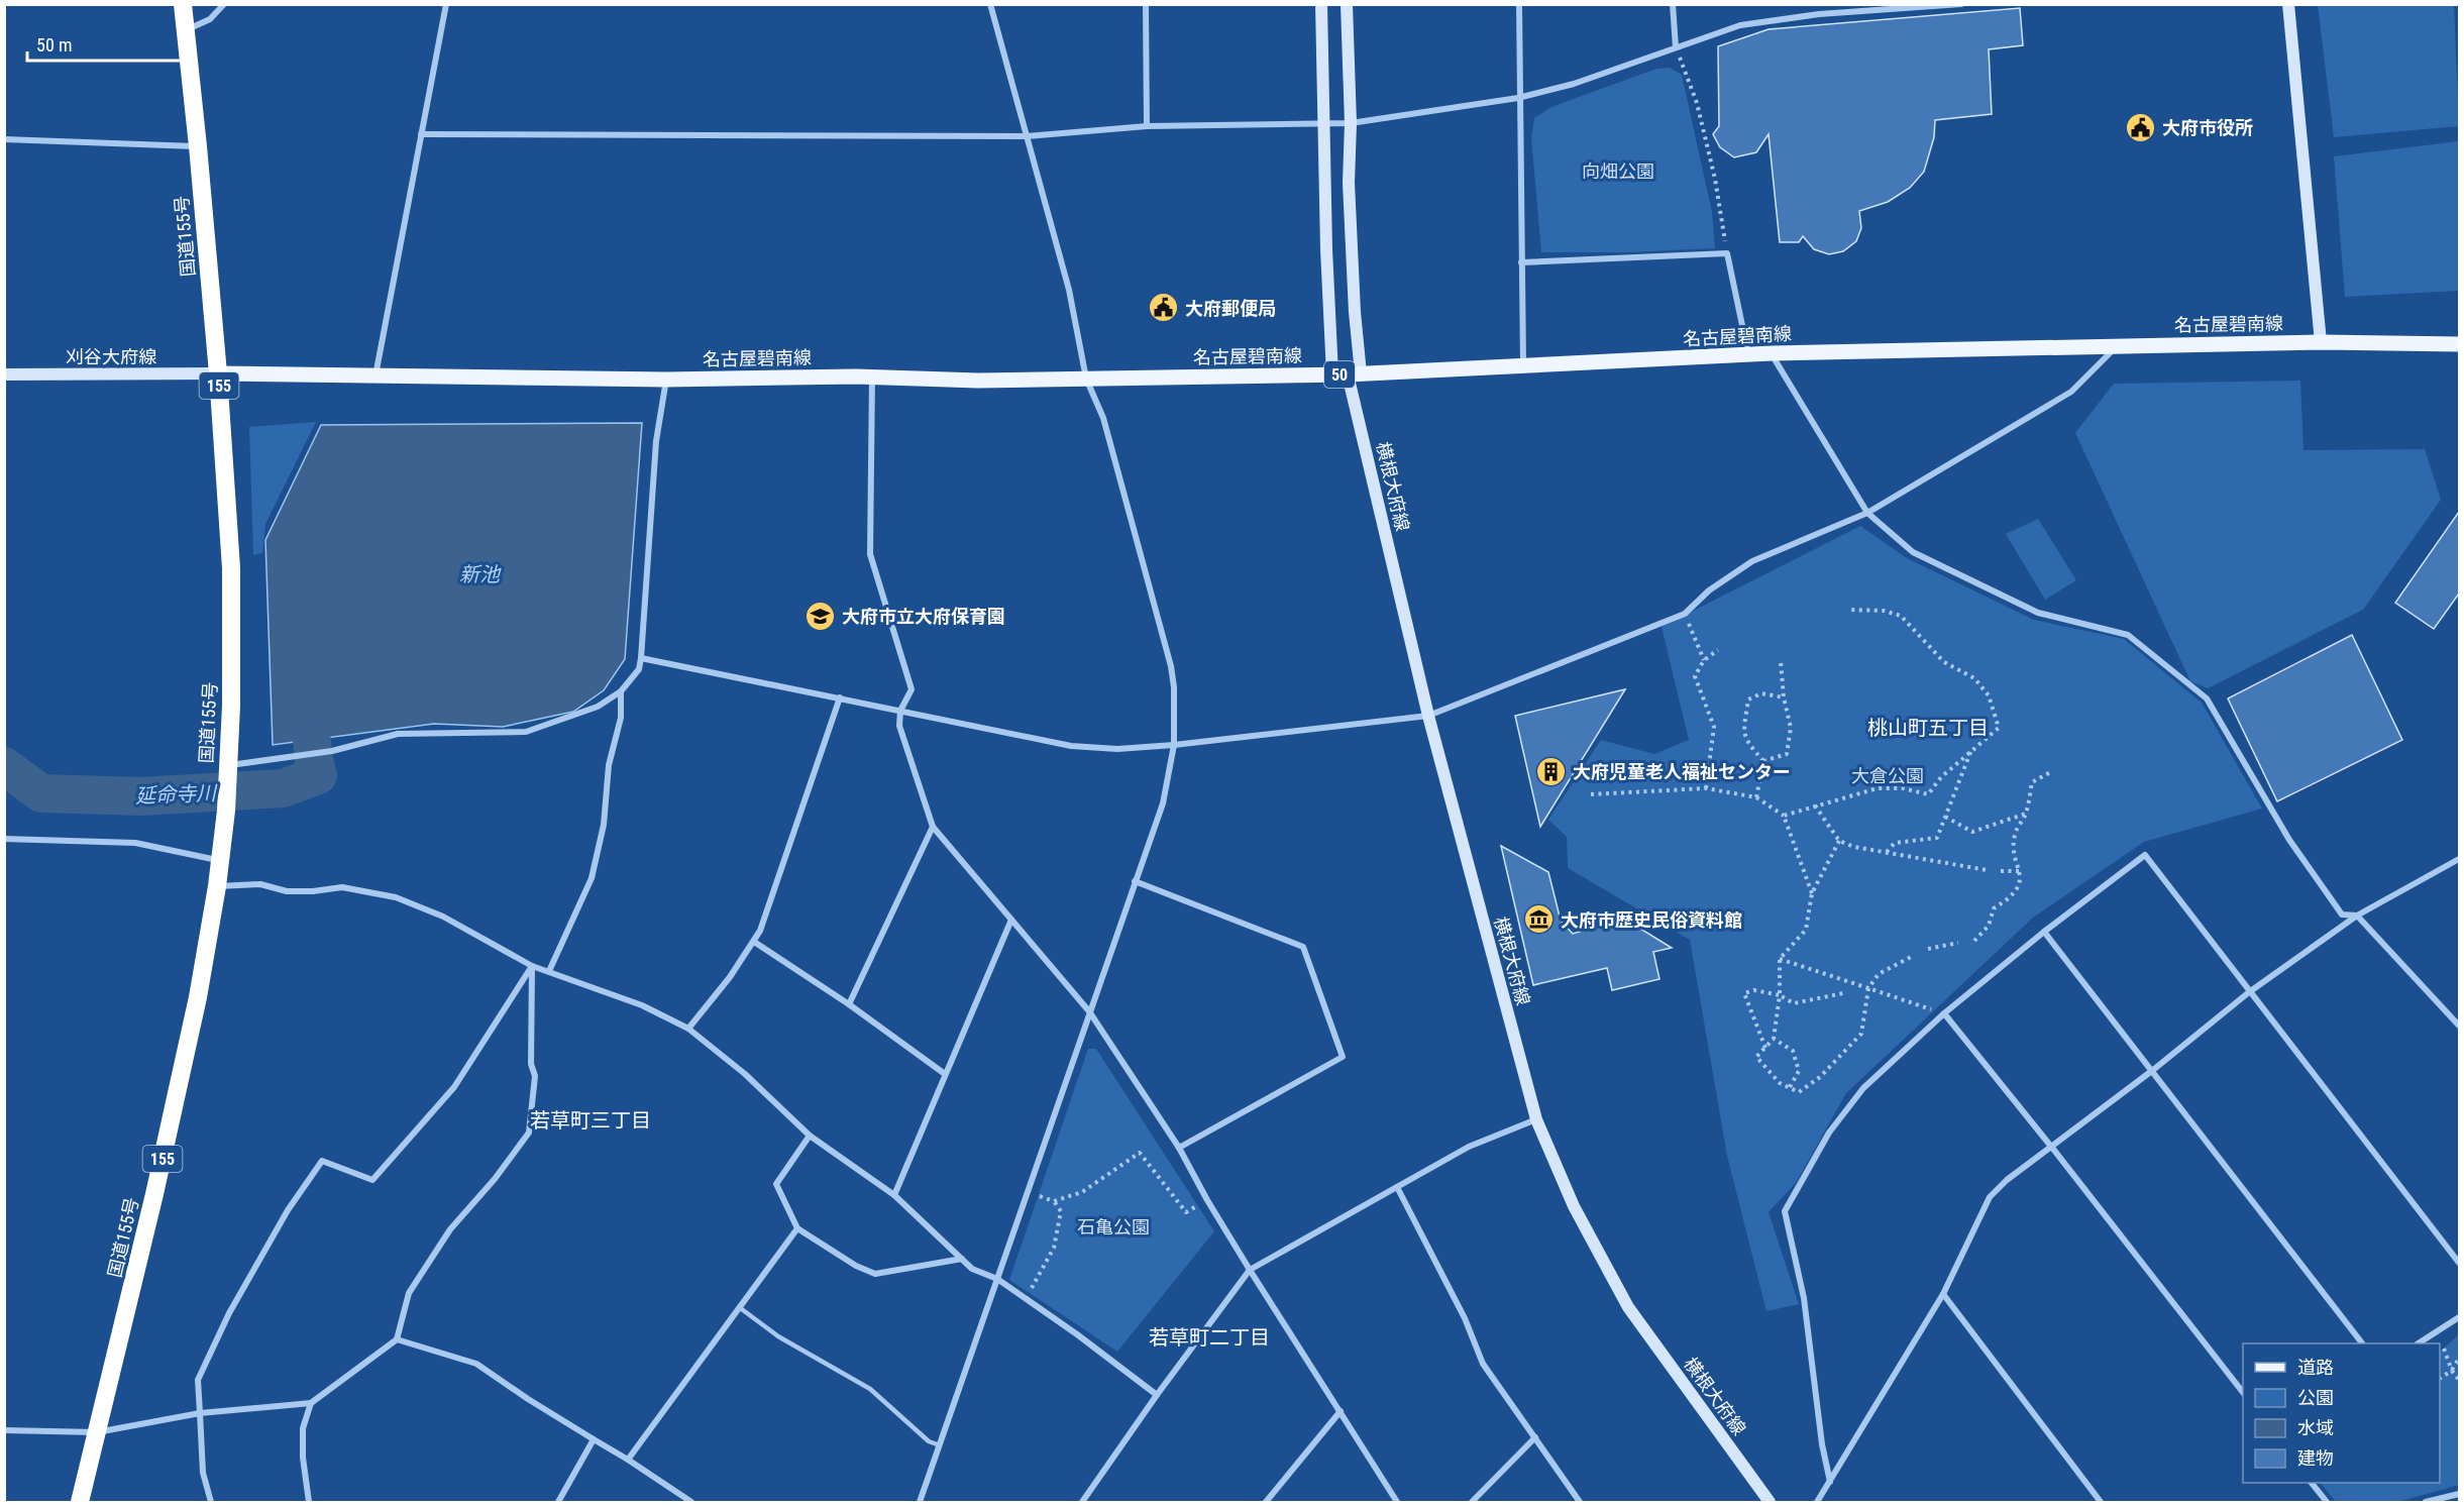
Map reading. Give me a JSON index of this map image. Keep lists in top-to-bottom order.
{
  "streets": {
    "highway": ["国道155号", "155"],
    "main road": [
      "名古屋碧南線",
      "刈谷大府線",
      "50",
      "横根大府線"
    ]
  },
  "crossings": [
    ["国道155号", "名古屋碧南線"],
    ["国道155号", "刈谷大府線"],
    ["名古屋碧南線", "刈谷大府線"],
    ["名古屋碧南線", "横根大府線"]
  ],
  "districts": ["桃山町五丁目", "若草町三丁目", "若草町二丁目"],
  "water": ["新池", "延命寺川"],
  "parks": ["向畑公園", "大倉公園", "石亀公園"],
  "places": {
    "public building": ["大府市役所", "大府郵便局"],
    "school or university": ["大府市立大府保育園"],
    "building": ["大府児童老人福祉センター"],
    "museum": ["大府市歴史民俗資料館"]
  },
  "legend": [
    "道路",
    "公園",
    "水域",
    "建物"
  ],
  "scale_bar": "50 m"
}
